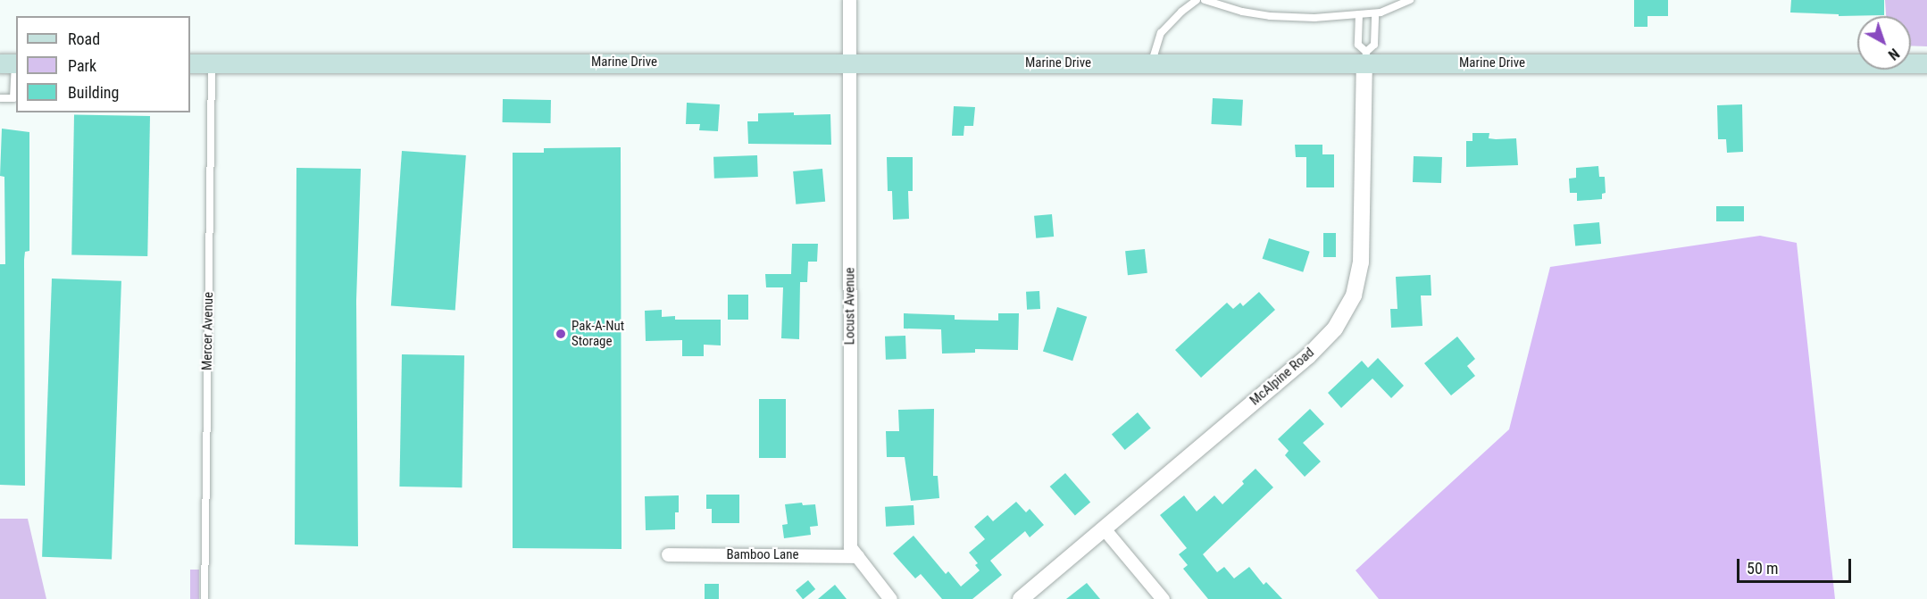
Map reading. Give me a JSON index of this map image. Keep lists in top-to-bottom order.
{
  "streets": {
    "main road": ["Marine Drive"],
    "street": ["Locust Avenue", "McAlpine Road", "Bamboo Lane"],
    "lane": ["Mercer Avenue"]
  },
  "crossings": [
    ["Marine Drive", "Locust Avenue"],
    ["Marine Drive", "Mercer Avenue"],
    ["Marine Drive", "McAlpine Road"],
    ["Locust Avenue", "Bamboo Lane"]
  ],
  "places": ["Pak-A-Nut Storage"],
  "legend": ["Road", "Park", "Building"],
  "scale_bar": "50 m",
  "north": "bottom right"
}
